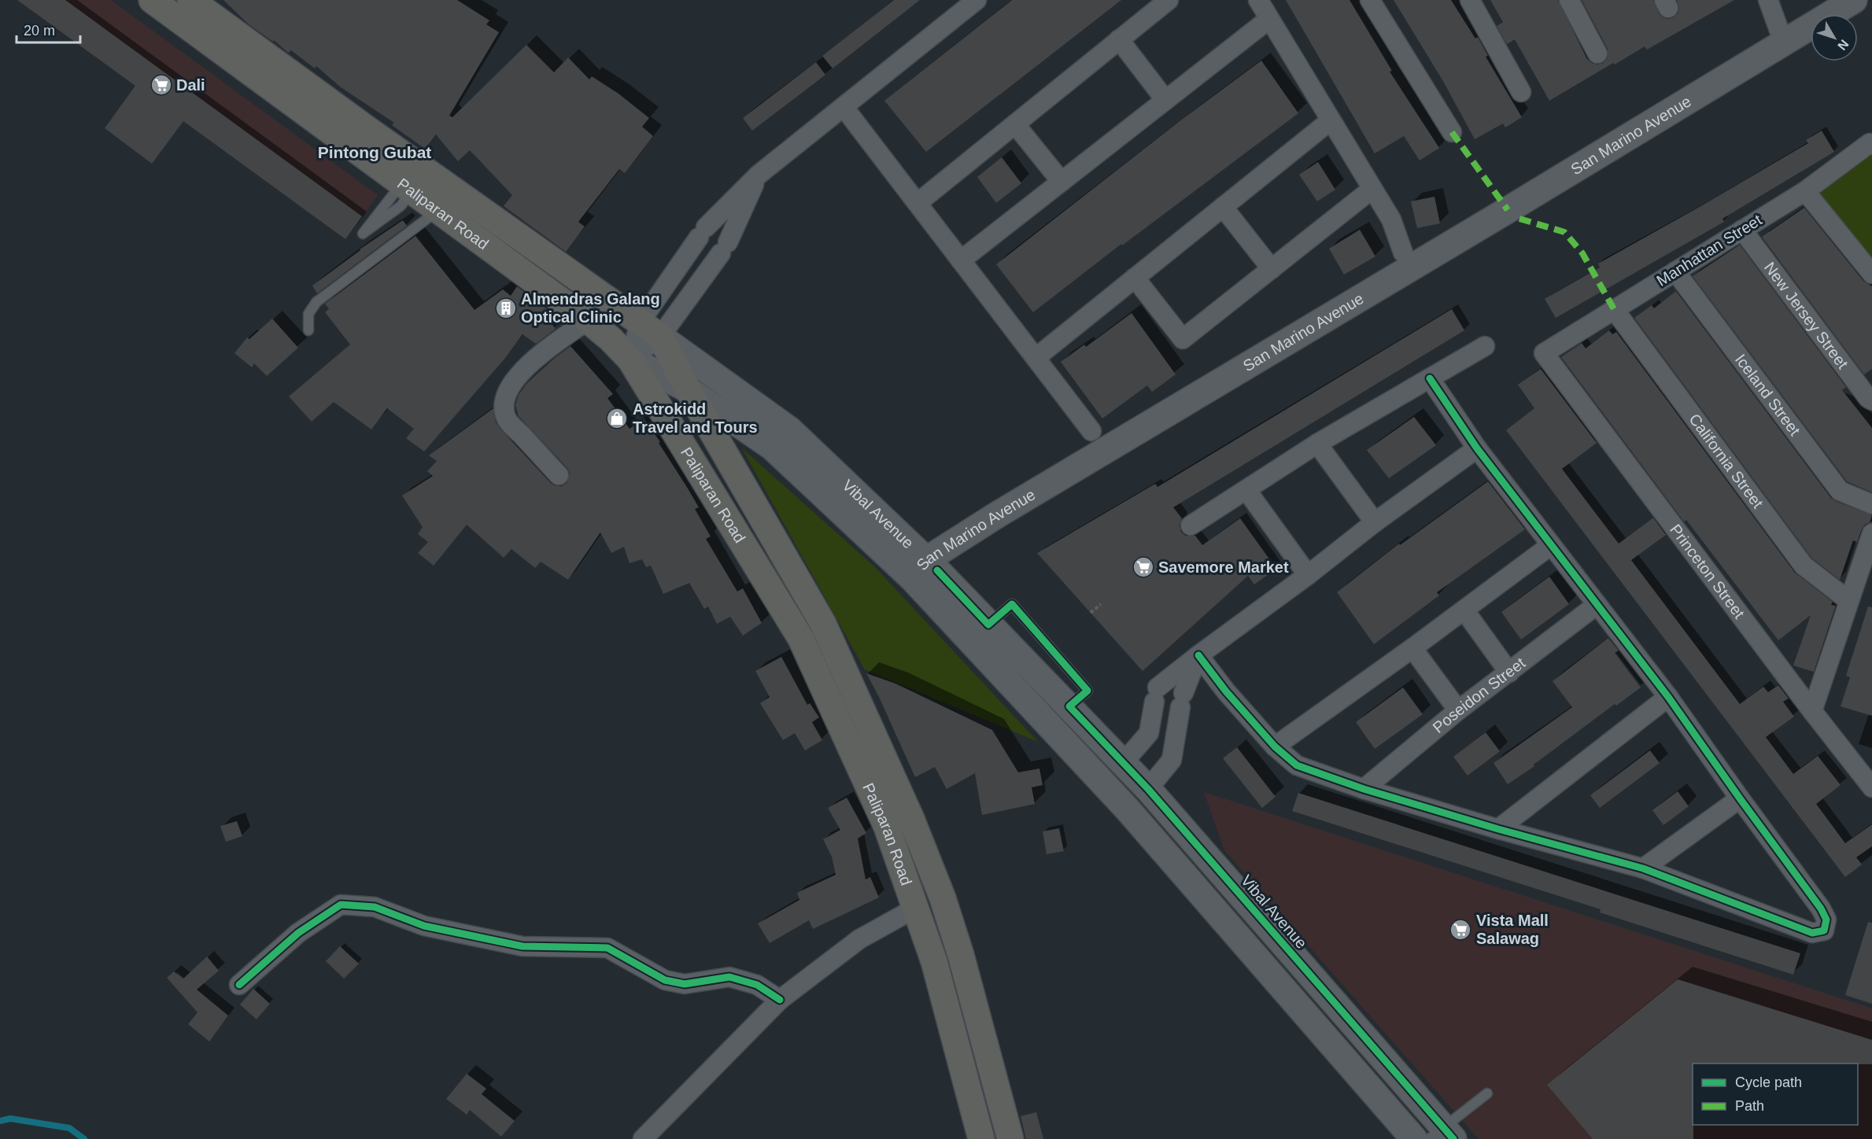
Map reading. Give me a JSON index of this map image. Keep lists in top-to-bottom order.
{
  "streets": {
    "main road": ["San Marino Avenue", "Paliparan Road", "Vibal Avenue"],
    "street": [
      "Manhattan Street",
      "New Jersey Street",
      "Iceland Street",
      "California Street",
      "Princeton Street",
      "Poseidon Street"
    ]
  },
  "crossings": [
    ["San Marino Avenue", "Vibal Avenue"],
    ["Paliparan Road", "Vibal Avenue"],
    ["Manhattan Street", "New Jersey Street"],
    ["Manhattan Street", "Iceland Street"],
    ["Manhattan Street", "California Street"],
    ["Manhattan Street", "Princeton Street"]
  ],
  "districts": ["Pintong Gubat"],
  "places": {
    "supermarket": ["Dali", "Savemore Market", "Vista Mall Salawag"],
    "building": ["Almendras Galang Optical Clinic"],
    "shop": ["Astrokidd Travel and Tours"]
  },
  "legend": ["Cycle path", "Path"],
  "scale_bar": "20 m",
  "north": "bottom right"
}
